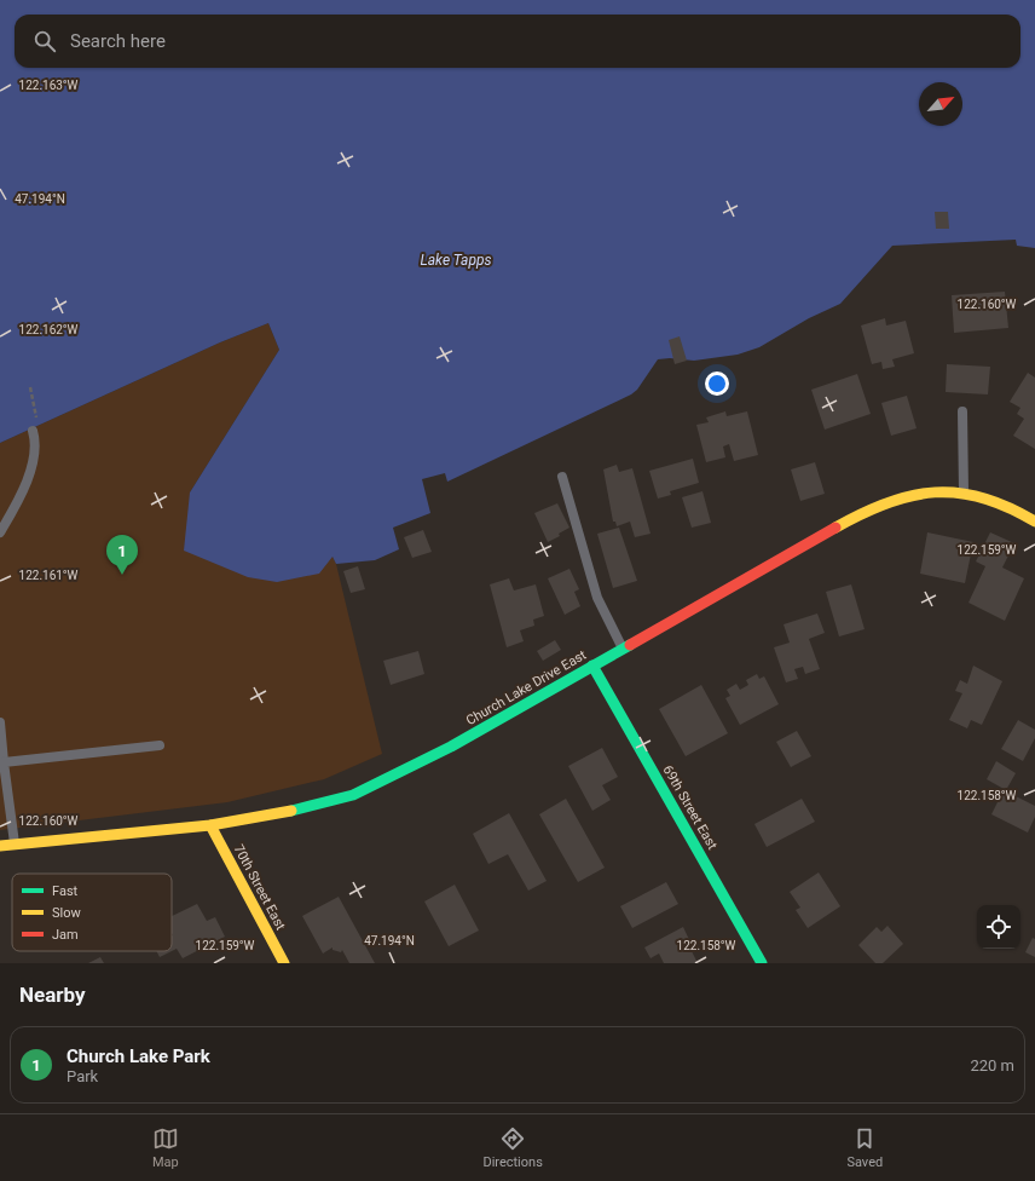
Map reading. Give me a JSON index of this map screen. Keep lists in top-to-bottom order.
{
  "streets": {
    "street": ["Church Lake Drive East", "69th Street East", "70th Street East"]
  },
  "crossings": [
    ["Church Lake Drive East", "69th Street East"],
    ["Church Lake Drive East", "70th Street East"]
  ],
  "water": ["Lake Tapps"],
  "legend": ["Fast", "Slow", "Jam"],
  "north": "top right",
  "page": {
    "search": "Search here",
    "pins": "1",
    "heading": "Nearby",
    "list": [
      {
        "mark": "1",
        "name": "Church Lake Park",
        "note": "Park",
        "value": "220 m"
      }
    ],
    "nav": ["Map", "Directions", "Saved"]
  },
  "coordinates": [
    "122.163°W",
    "47.194°N",
    "122.160°W",
    "122.162°W",
    "122.159°W",
    "122.161°W",
    "122.158°W"
  ]
}
